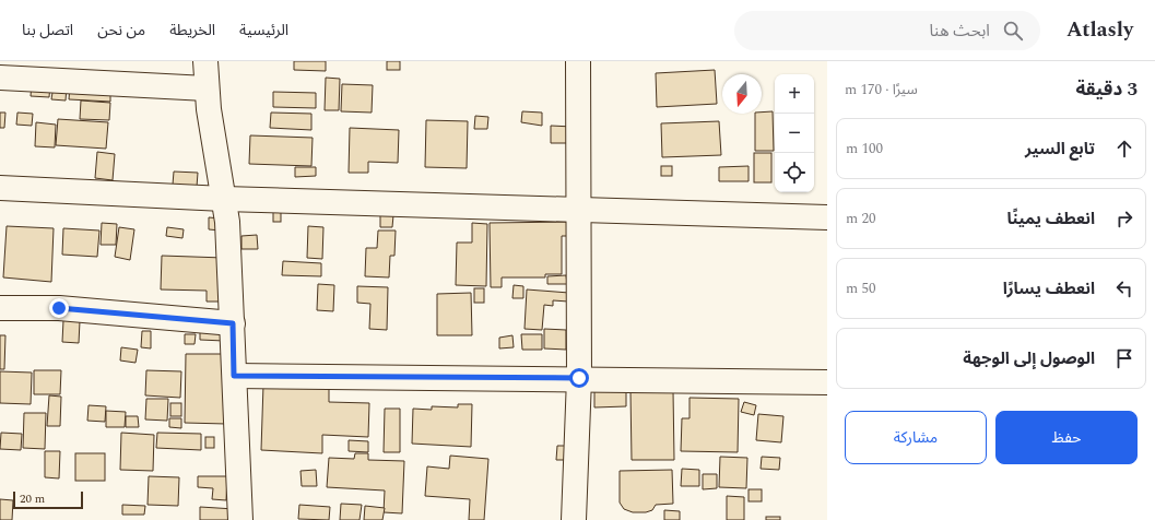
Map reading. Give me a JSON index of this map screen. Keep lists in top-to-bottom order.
{
  "scale_bar": "20 m",
  "north": "bottom",
  "page": {
    "header": "Atlasly",
    "search": "ابحث هنا",
    "nav": [
      "الرئيسية",
      "الخريطة",
      "من نحن",
      "اتصل بنا"
    ],
    "heading": ["3 دقيقة", "سيرًا · 170 m"],
    "map_buttons": ["+", "−"],
    "list": [
      ["تابع السير", "100 m"],
      ["انعطف يمينًا", "20 m"],
      ["انعطف يسارًا", "50 m"],
      "الوصول إلى الوجهة"
    ],
    "buttons": ["حفظ", "مشاركة"],
    "scale": "20 m"
  }
}
